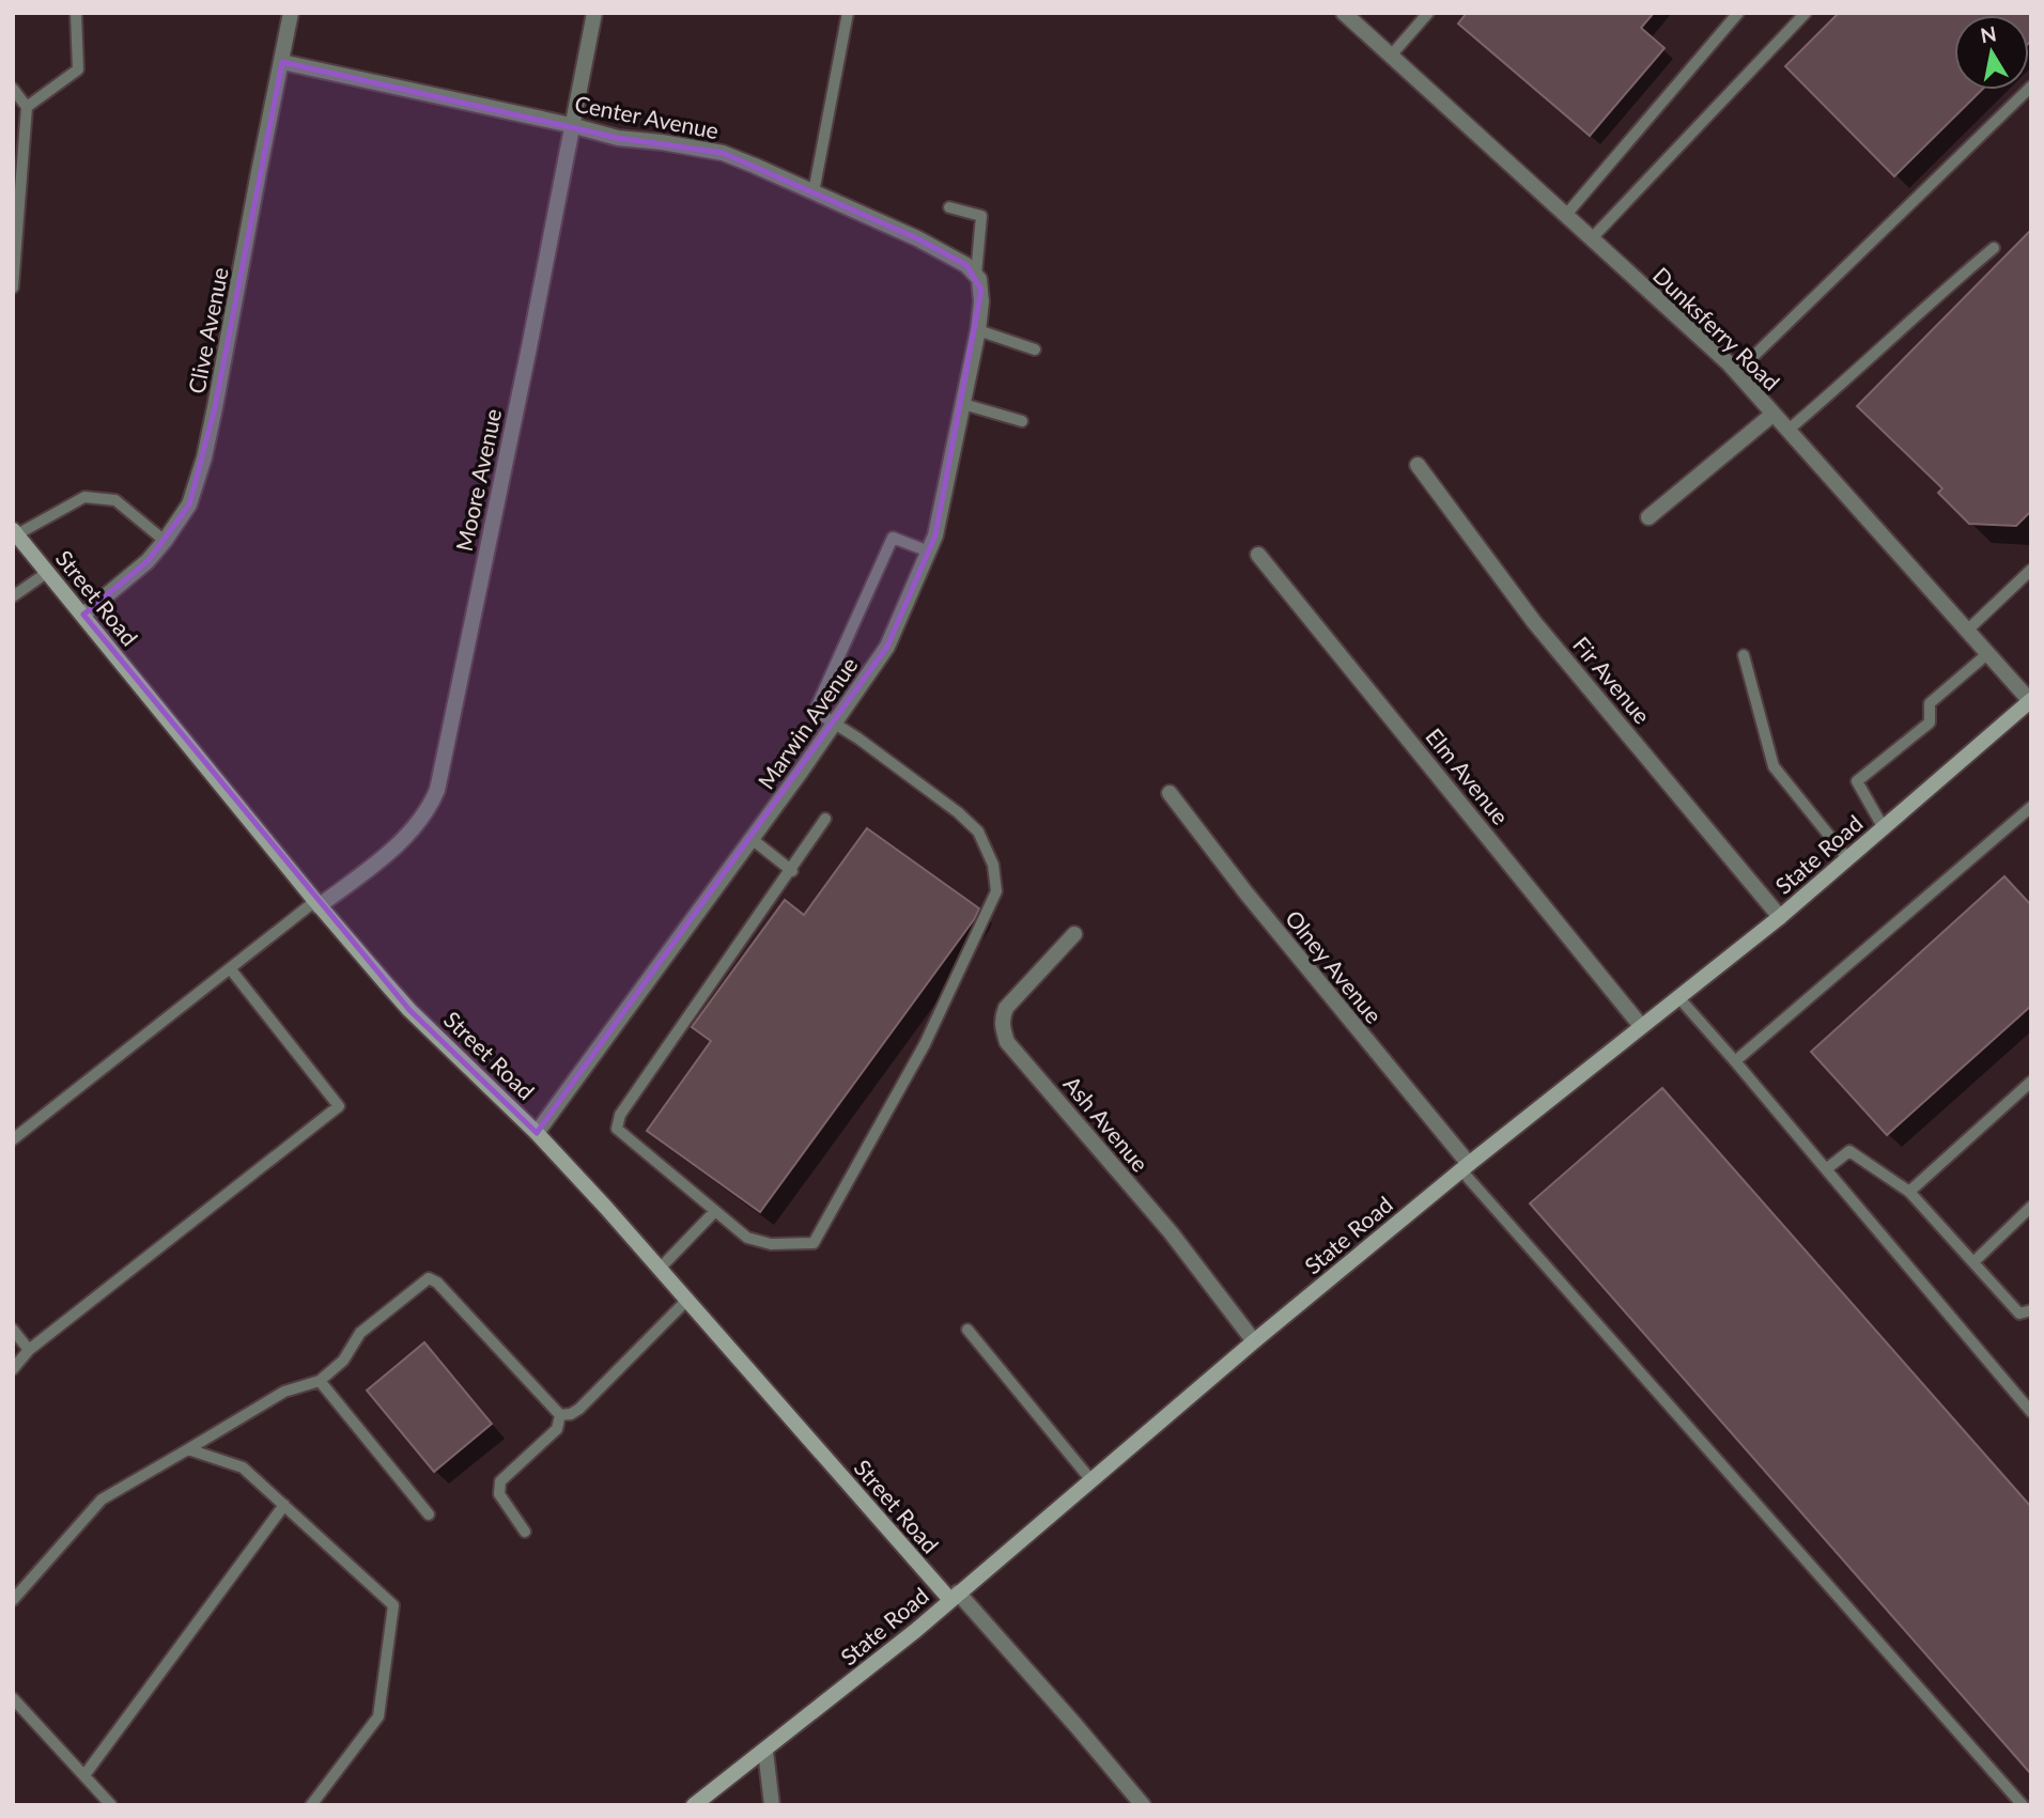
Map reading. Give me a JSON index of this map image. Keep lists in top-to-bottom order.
{
  "streets": {
    "main road": ["Street Road", "State Road"],
    "street": [
      "Center Avenue",
      "Dunksferry Road",
      "Clive Avenue",
      "Moore Avenue",
      "Fir Avenue",
      "Marwin Avenue",
      "Elm Avenue",
      "Olney Avenue",
      "Ash Avenue"
    ]
  },
  "crossings": [
    ["Center Avenue", "Clive Avenue"],
    ["Center Avenue", "Moore Avenue"],
    ["Center Avenue", "Marwin Avenue"],
    ["Dunksferry Road", "State Road"],
    ["Clive Avenue", "Street Road"],
    ["Moore Avenue", "Street Road"],
    ["Street Road", "Marwin Avenue"],
    ["Street Road", "State Road"],
    ["Fir Avenue", "State Road"],
    ["Elm Avenue", "State Road"],
    ["State Road", "Olney Avenue"],
    ["State Road", "Ash Avenue"]
  ],
  "north": "top"
}
